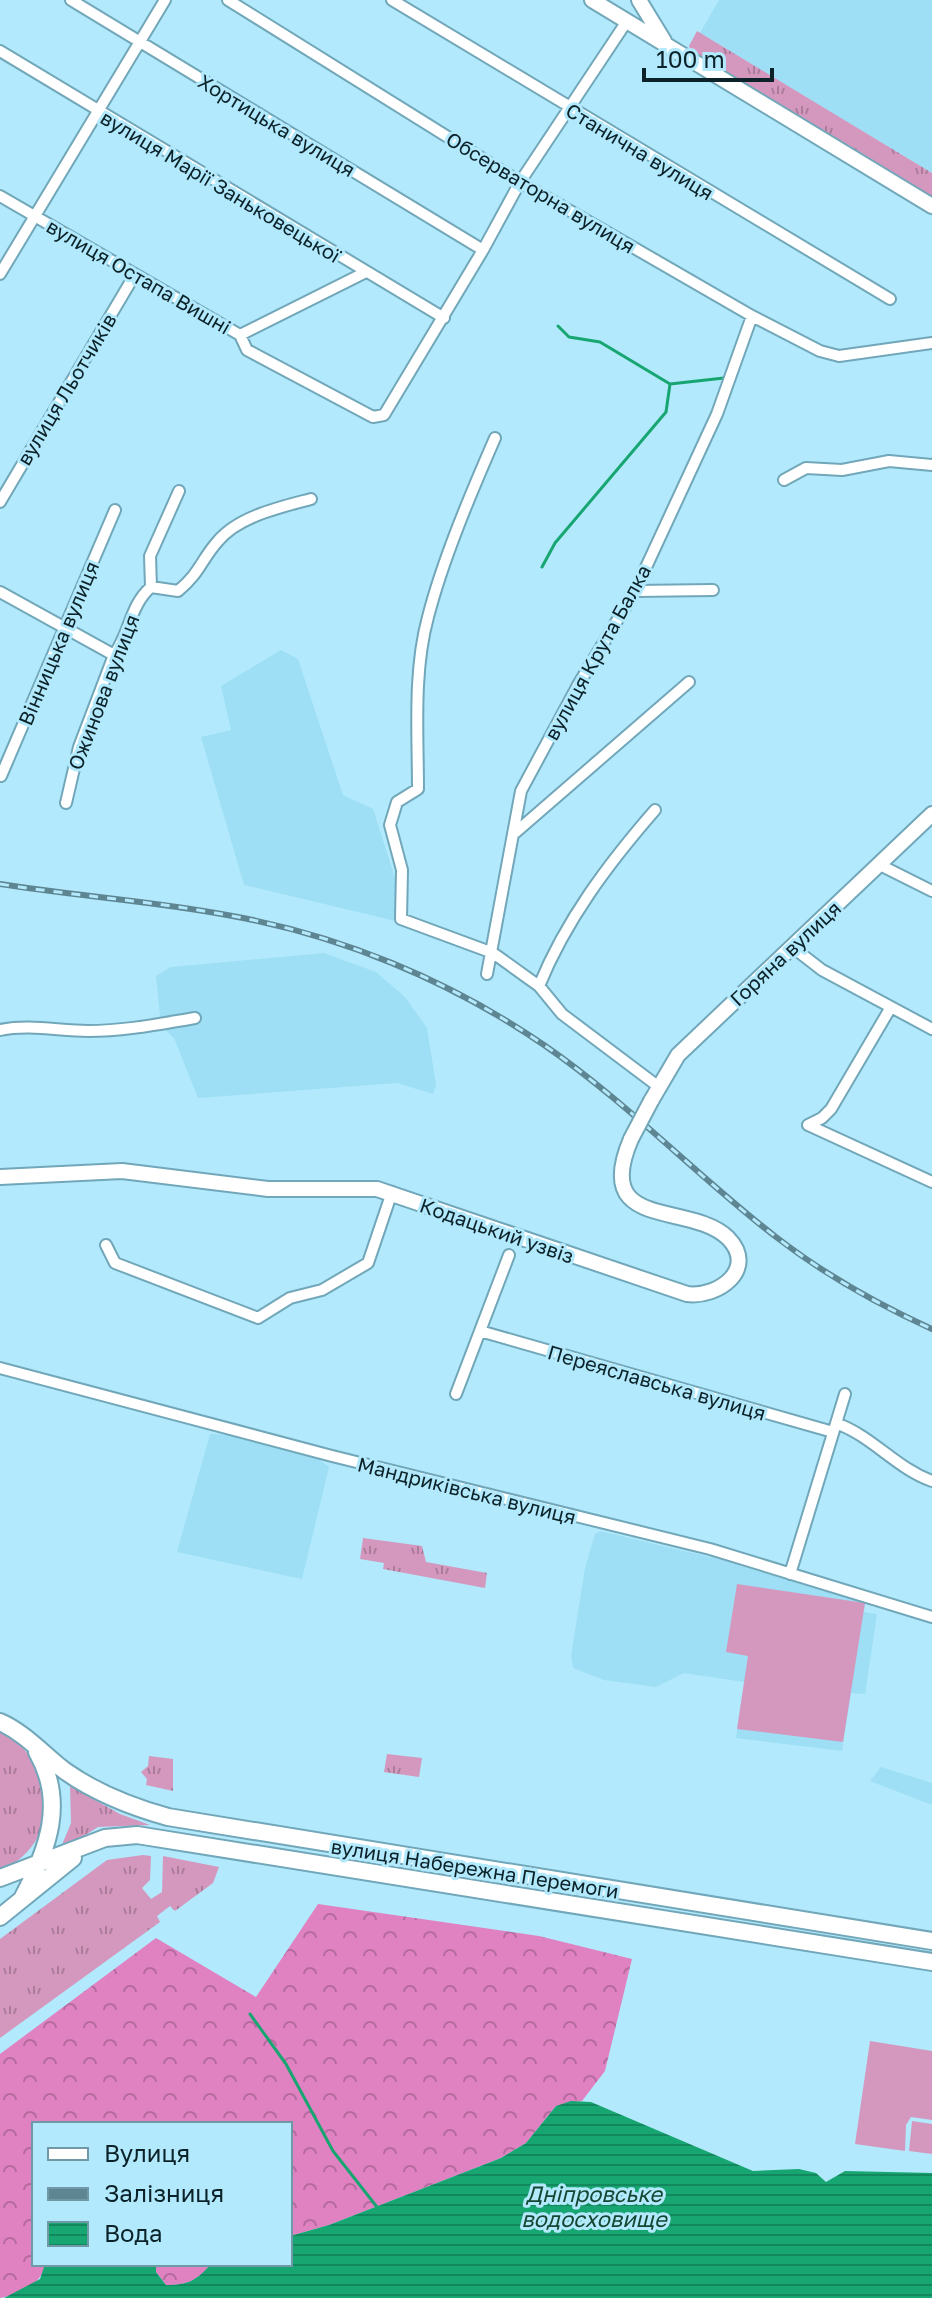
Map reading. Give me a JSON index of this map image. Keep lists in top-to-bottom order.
{
  "streets": {
    "main road": ["вулиця Набережна Перемоги"],
    "street": [
      "Хортицька вулиця",
      "Станична вулиця",
      "вулиця Марії Заньковецької",
      "Обсерваторна вулиця",
      "вулиця Остапа Вишні",
      "вулиця Льотчиків",
      "Вінницька вулиця",
      "вулиця Крута Балка",
      "Ожинова вулиця",
      "Горяна вулиця",
      "Кодацький узвіз",
      "Переяславська вулиця",
      "Мандриківська вулиця"
    ]
  },
  "crossings": [
    ["вулиця Марії Заньковецької", "вулиця Остапа Вишні"],
    ["Обсерваторна вулиця", "вулиця Крута Балка"],
    ["вулиця Остапа Вишні", "вулиця Льотчиків"],
    ["Горяна вулиця", "Кодацький узвіз"]
  ],
  "water": ["Дніпровське водосховище"],
  "legend": ["Вулиця", "Залізниця", "Вода"],
  "scale_bar": "100 m"
}
